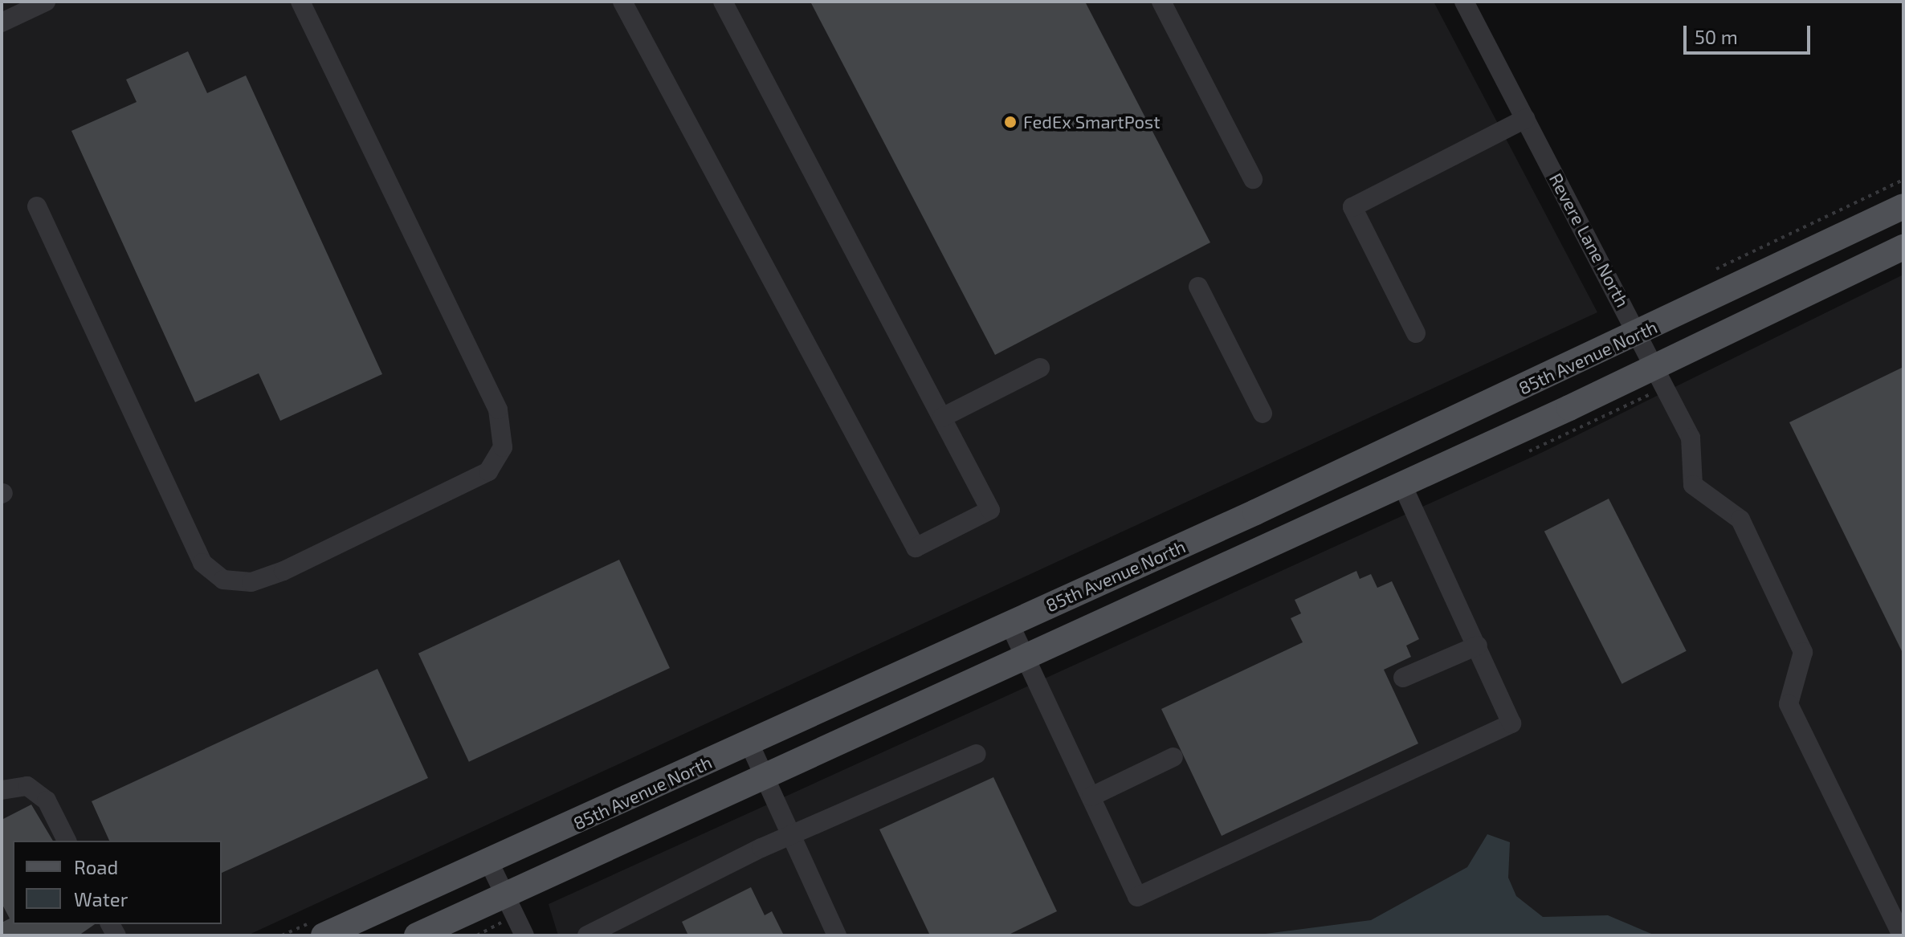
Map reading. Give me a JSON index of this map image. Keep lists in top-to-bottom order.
{
  "streets": {
    "main road": ["85th Avenue North"],
    "street": ["Revere Lane North"]
  },
  "crossings": [
    ["Revere Lane North", "85th Avenue North"]
  ],
  "places": ["FedEx SmartPost"],
  "legend": ["Road", "Water"],
  "scale_bar": "50 m"
}
